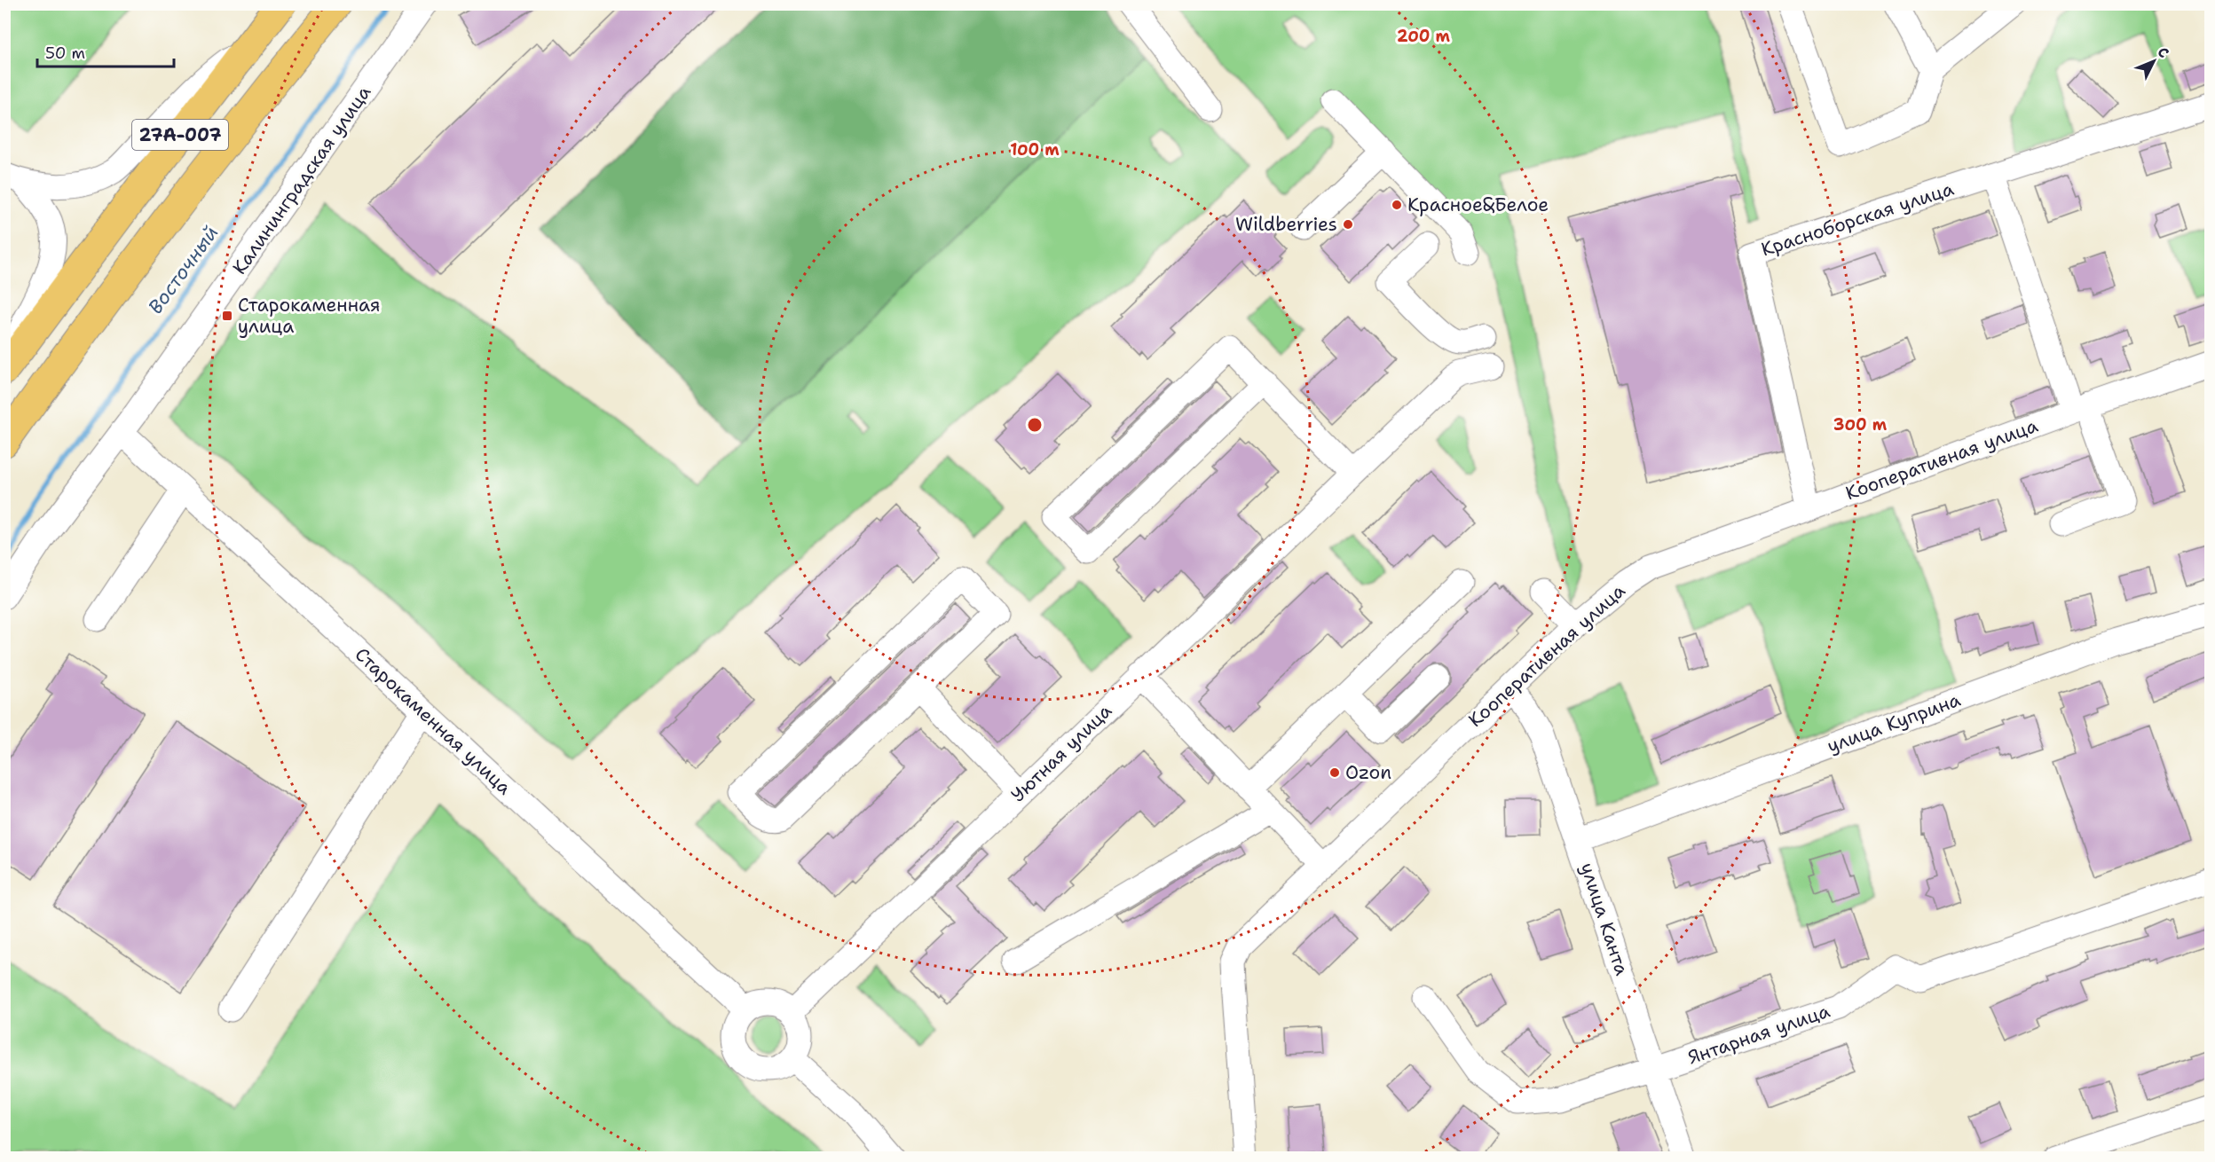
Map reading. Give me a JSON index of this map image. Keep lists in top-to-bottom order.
{
  "streets": {
    "highway": ["27А-007"],
    "street": [
      "Калининградская улица",
      "Красноборская улица",
      "Кооперативная улица",
      "Старокаменная улица",
      "улица Куприна",
      "Уютная улица",
      "улица Канта",
      "Янтарная улица"
    ]
  },
  "crossings": [
    ["Калининградская улица", "Старокаменная улица"],
    ["Красноборская улица", "Кооперативная улица"],
    ["Кооперативная улица", "улица Канта"],
    ["Старокаменная улица", "Уютная улица"],
    ["улица Куприна", "улица Канта"],
    ["улица Канта", "Янтарная улица"]
  ],
  "water": ["Восточный"],
  "places": {
    "other": ["Красное&Белое", "Wildberries", "Ozon"],
    "transit": ["Старокаменная улица"]
  },
  "scale_bar": "50 m",
  "north": "top right",
  "rings": ["200 m", "100 m", "300 m"]
}
